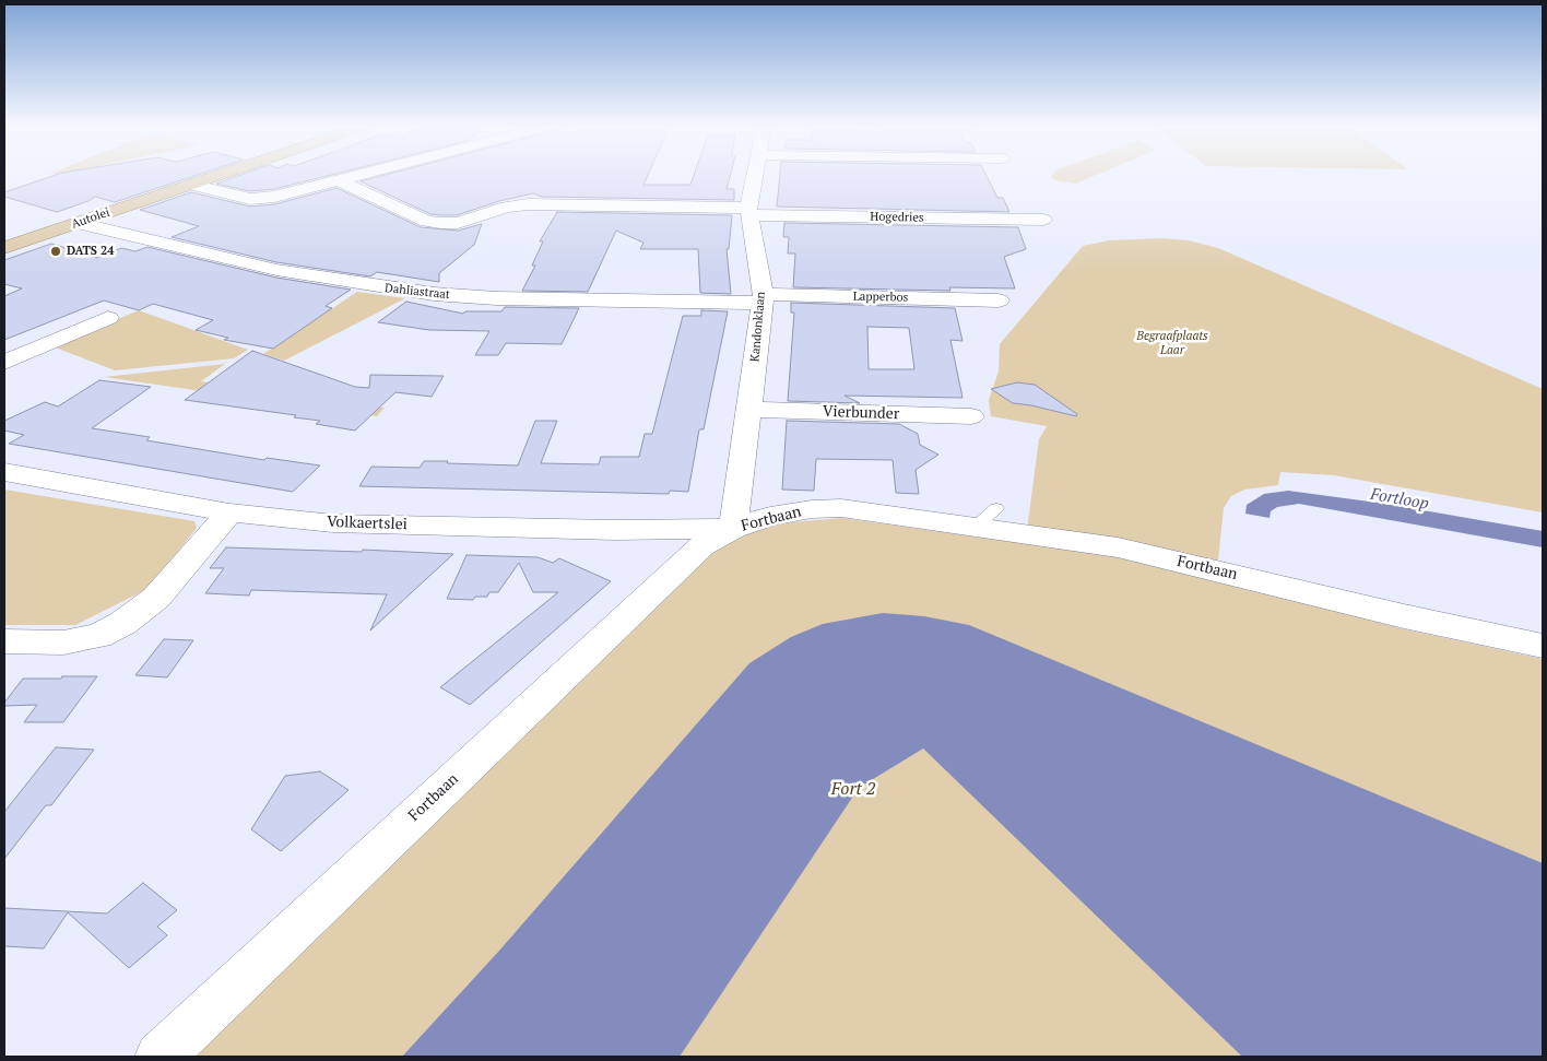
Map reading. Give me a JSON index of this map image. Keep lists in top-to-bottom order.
{
  "streets": {
    "main road": ["Autolei"],
    "street": [
      "Hogedries",
      "Dahliastraat",
      "Lapperbos",
      "Kandonklaan",
      "Vierbunder",
      "Fortbaan",
      "Volkaertslei"
    ]
  },
  "crossings": [
    ["Hogedries", "Kandonklaan"],
    ["Autolei", "Dahliastraat"],
    ["Dahliastraat", "Lapperbos"],
    ["Dahliastraat", "Kandonklaan"],
    ["Lapperbos", "Kandonklaan"],
    ["Kandonklaan", "Vierbunder"],
    ["Kandonklaan", "Fortbaan"],
    ["Kandonklaan", "Volkaertslei"],
    ["Fortbaan", "Volkaertslei"]
  ],
  "water": ["Fortloop"],
  "parks": ["Begraafplaats Laar", "Fort 2"],
  "places": ["DATS 24"]
}
